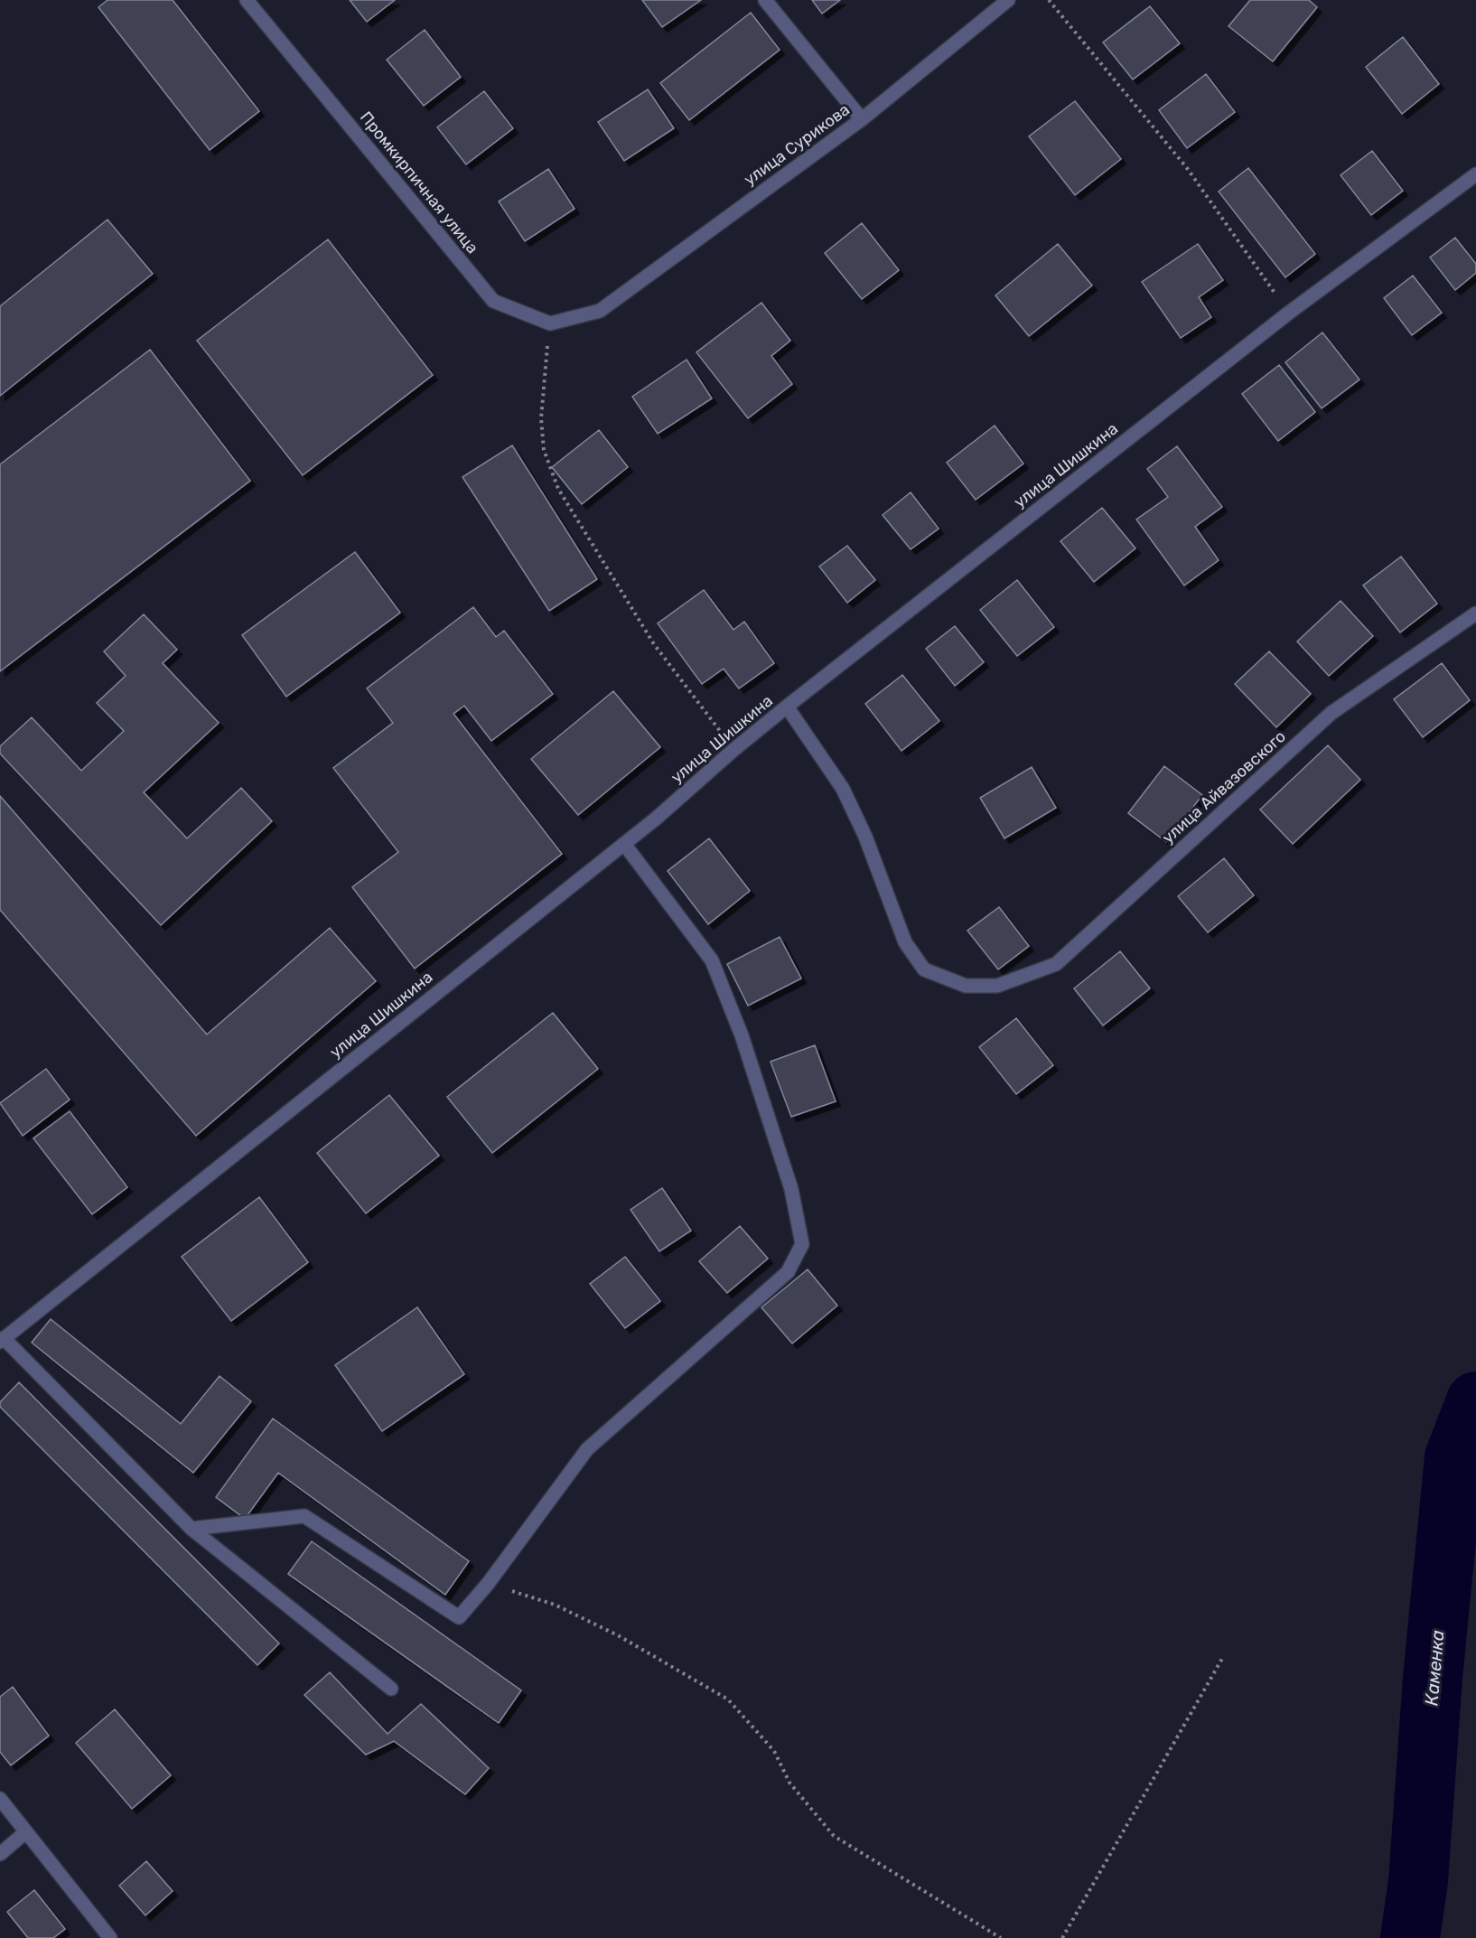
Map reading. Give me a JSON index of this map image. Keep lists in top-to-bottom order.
{
  "streets": {
    "street": [
      "улица Сурикова",
      "Промкирпичная улица",
      "улица Шишкина",
      "улица Айвазовского"
    ]
  },
  "crossings": [
    ["улица Сурикова", "Промкирпичная улица"],
    ["улица Шишкина", "улица Айвазовского"]
  ],
  "water": ["Каменка"]
}
